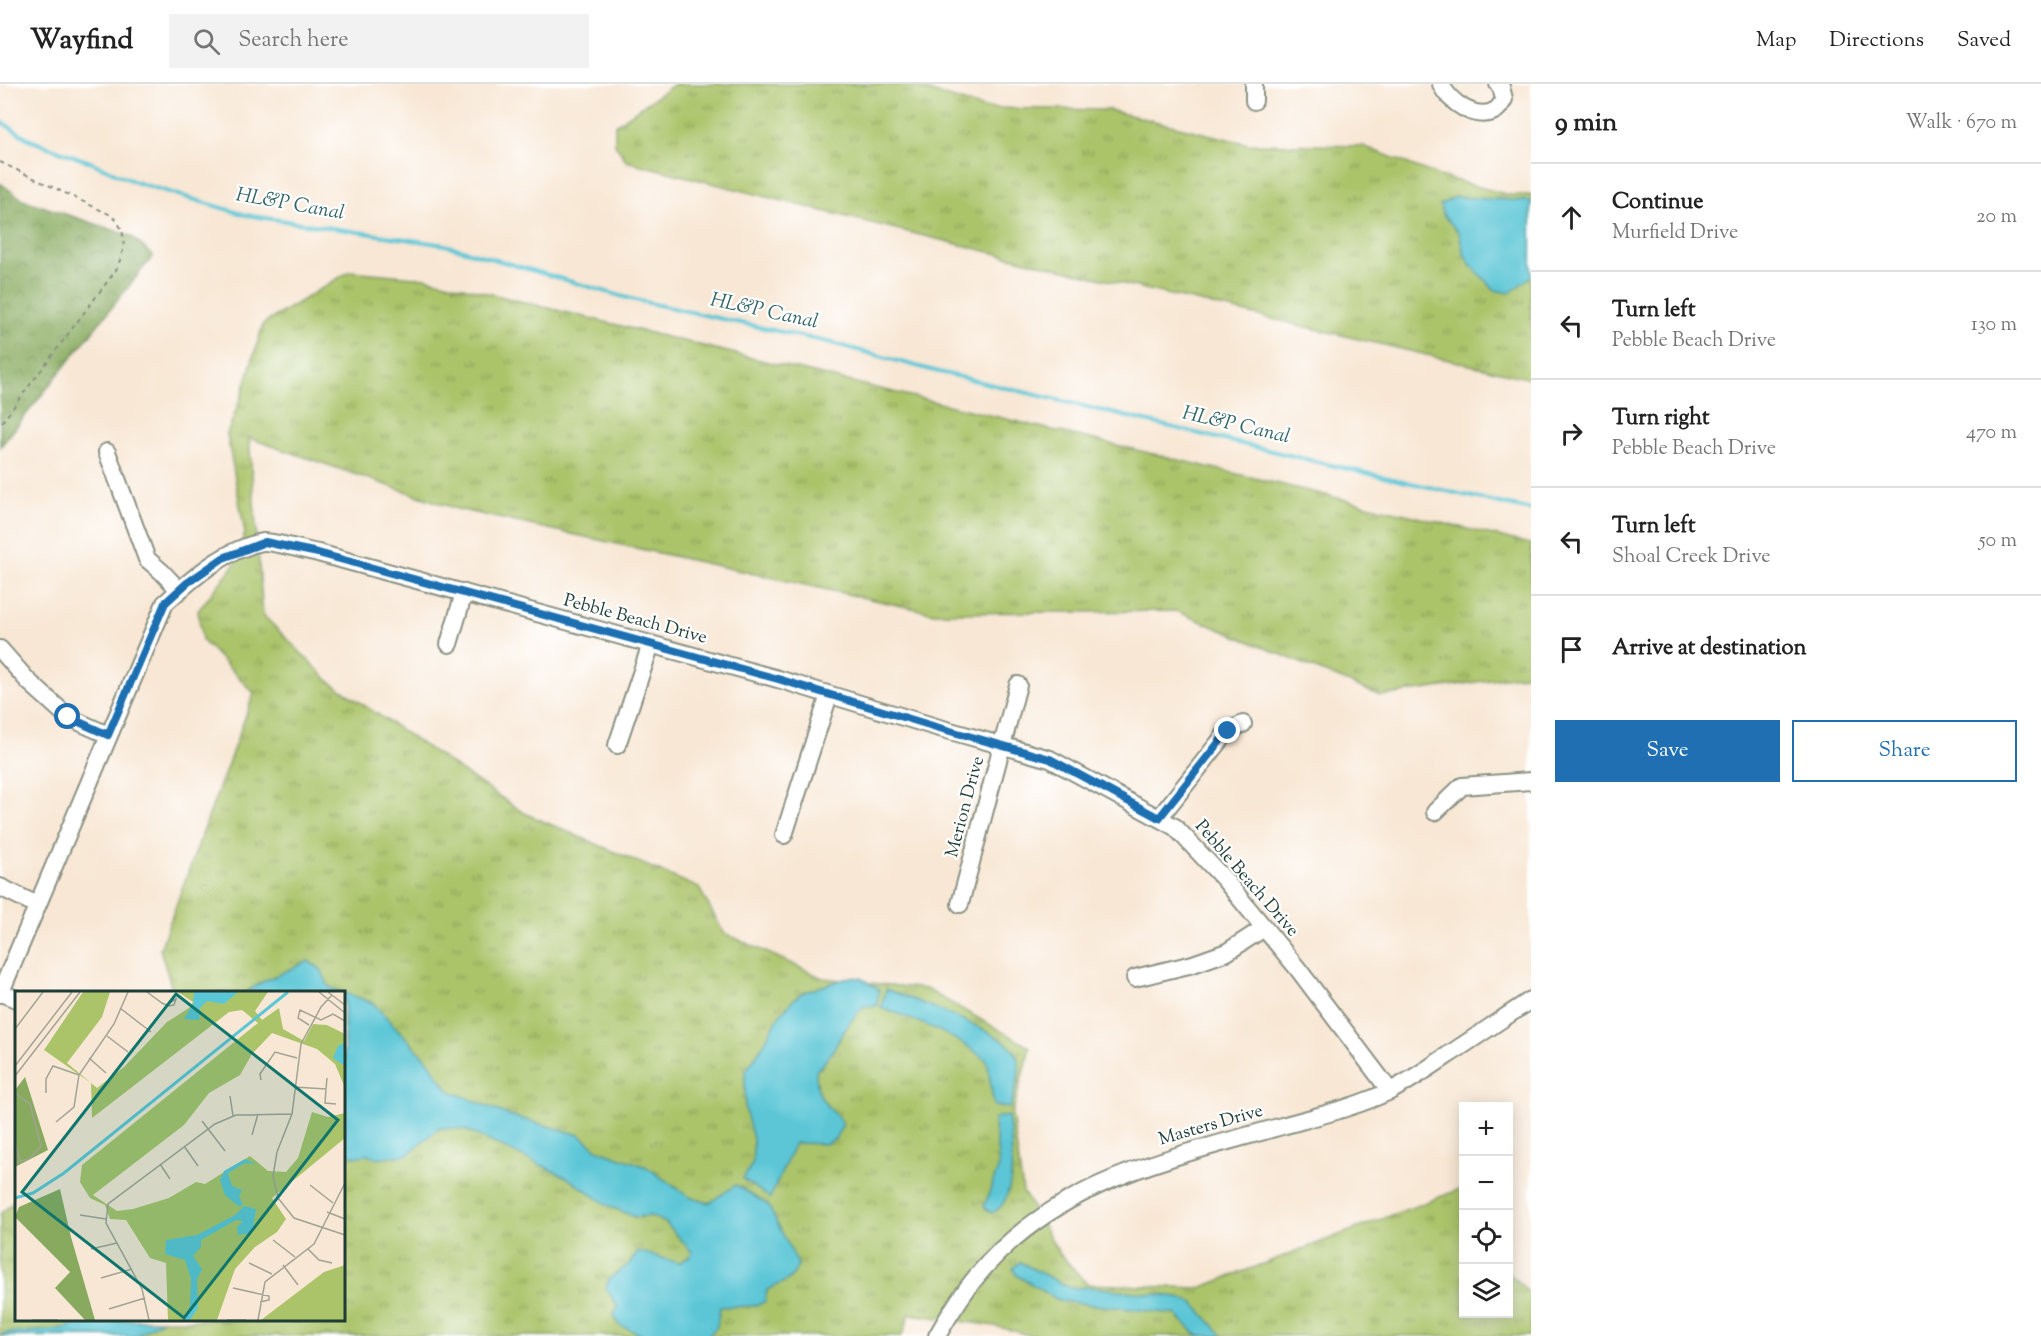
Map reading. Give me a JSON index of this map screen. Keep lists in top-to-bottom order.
{
  "streets": {
    "street": ["Pebble Beach Drive", "Merion Drive", "Masters Drive"]
  },
  "crossings": [
    ["Pebble Beach Drive", "Merion Drive"],
    ["Pebble Beach Drive", "Masters Drive"]
  ],
  "water": ["HL&P Canal"],
  "page": {
    "header": "Wayfind",
    "search": "Search here",
    "nav": ["Map", "Directions", "Saved"],
    "heading": ["9 min", "Walk · 670 m"],
    "list": [
      ["Continue", "Murfield Drive", "20 m"],
      ["Turn left", "Pebble Beach Drive", "130 m"],
      ["Turn right", "Pebble Beach Drive", "470 m"],
      ["Turn left", "Shoal Creek Drive", "50 m"],
      "Arrive at destination"
    ],
    "buttons": ["Save", "Share"],
    "map_buttons": ["+", "−"]
  }
}
